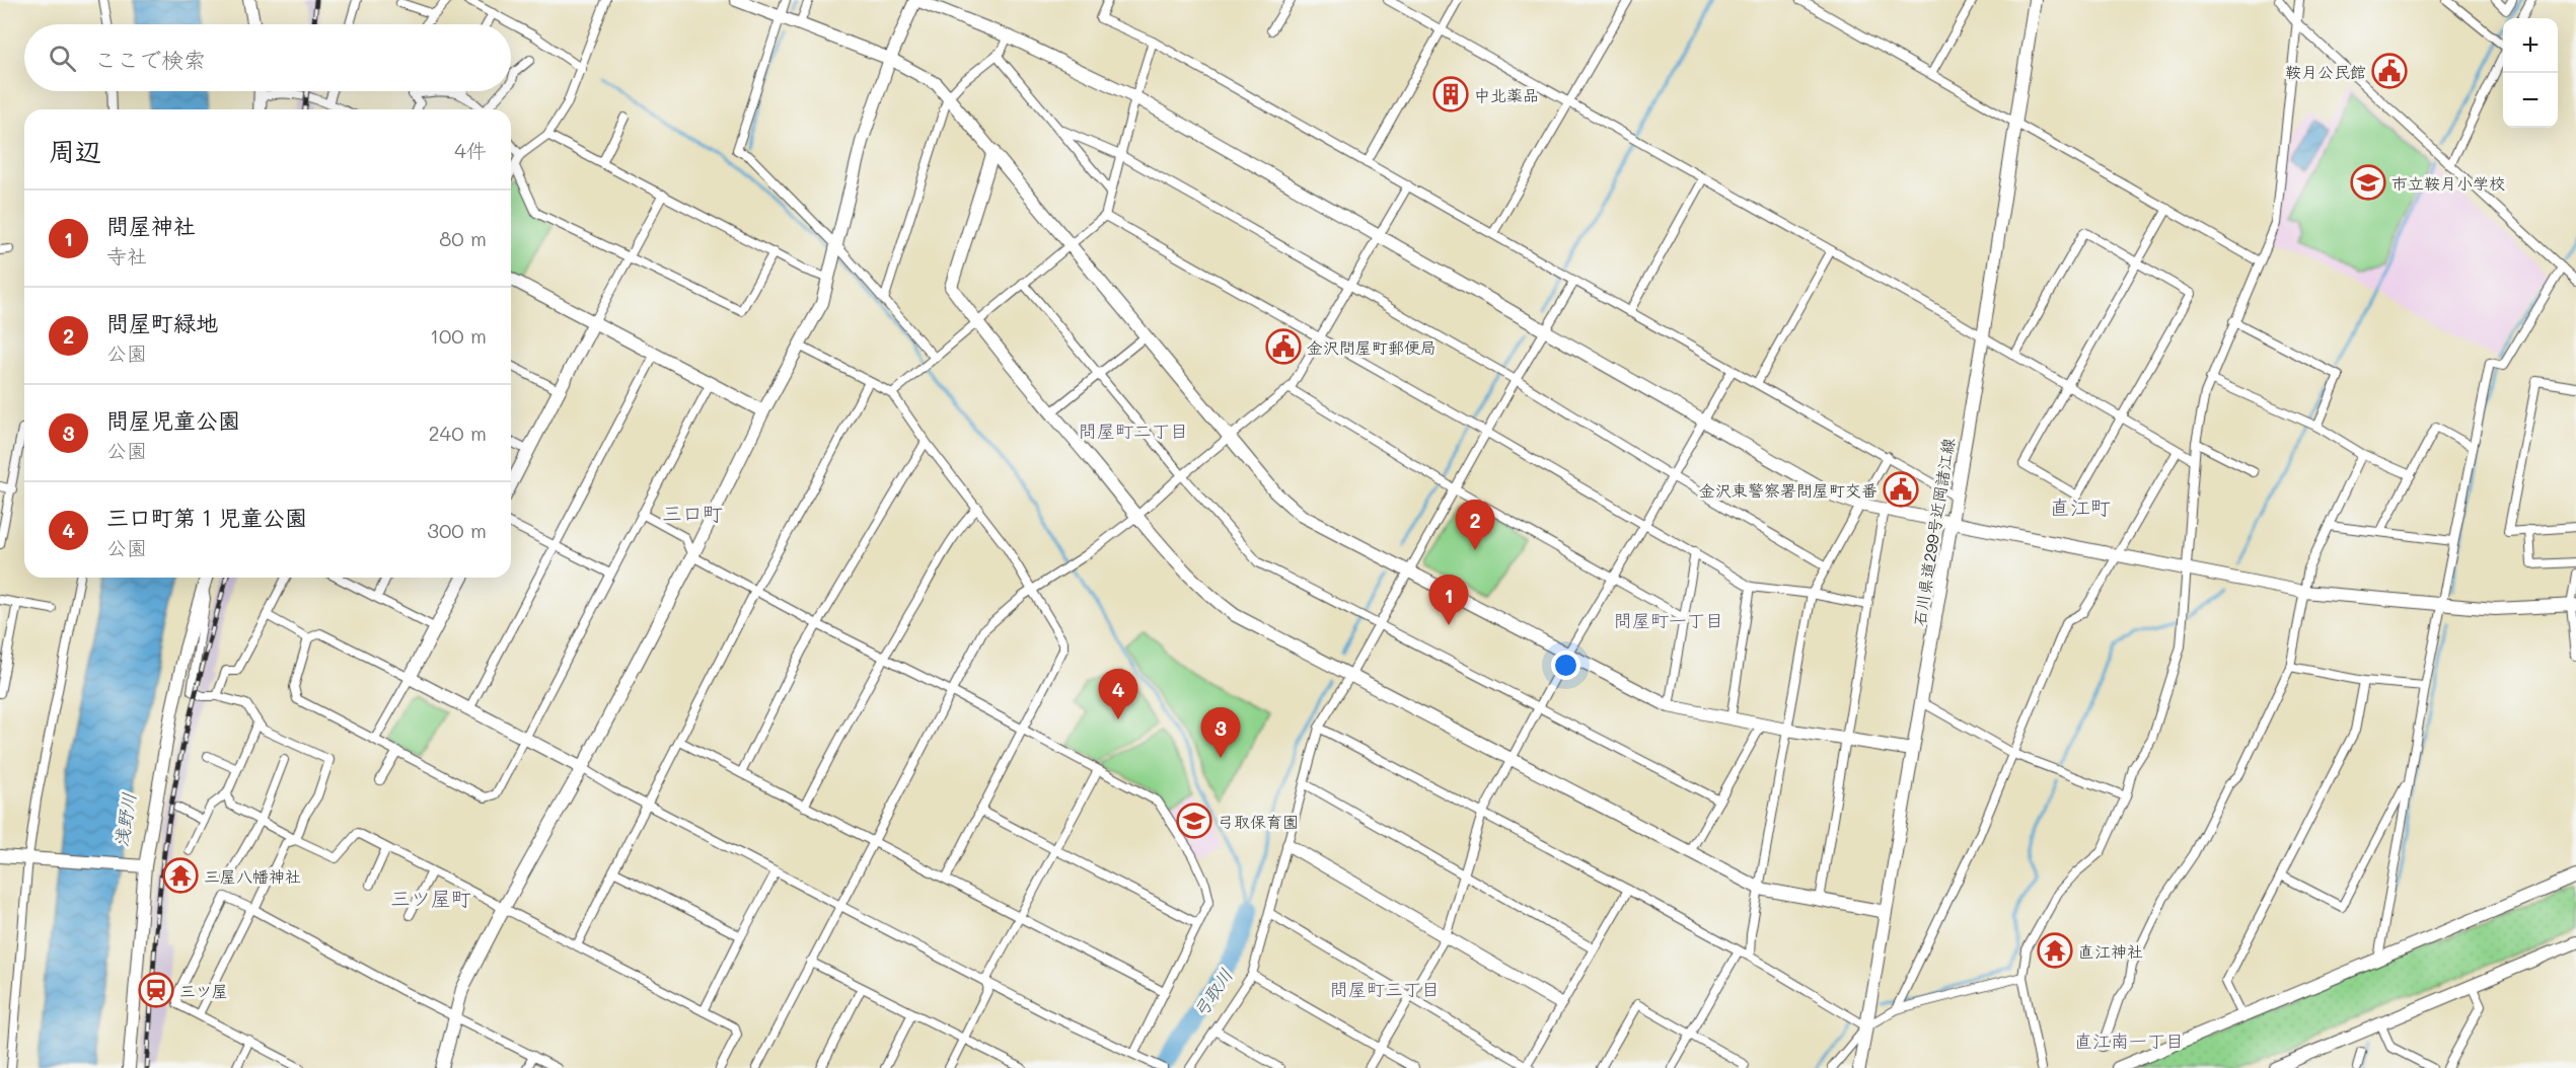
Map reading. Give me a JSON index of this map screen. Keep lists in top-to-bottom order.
{
  "streets": {
    "street": ["石川県道299号近岡諸江線"]
  },
  "districts": [
    "問屋町二丁目",
    "直江町",
    "三口町",
    "問屋町一丁目",
    "三ツ屋町",
    "問屋町三丁目",
    "直江南一丁目"
  ],
  "water": ["浅野川", "弓取川"],
  "places": {
    "public building": ["鞍月公民館", "金沢問屋町郵便局", "金沢東警察署問屋町交番"],
    "building": ["中北薬品"],
    "school or university": ["市立鞍月小学校", "弓取保育園"],
    "temple": ["三屋八幡神社", "直江神社"],
    "station": ["三ツ屋"]
  },
  "page": {
    "map_buttons": ["+", "−"],
    "search": "ここで検索",
    "heading": ["周辺", "4件"],
    "list": [
      {
        "mark": "1",
        "name": "問屋神社",
        "note": "寺社",
        "value": "80 m"
      },
      {
        "mark": "2",
        "name": "問屋町緑地",
        "note": "公園",
        "value": "100 m"
      },
      {
        "mark": "3",
        "name": "問屋児童公園",
        "note": "公園",
        "value": "240 m"
      },
      {
        "mark": "4",
        "name": "三口町第１児童公園",
        "note": "公園",
        "value": "300 m"
      }
    ],
    "pins": [
      "2",
      "1",
      "4",
      "3"
    ]
  }
}
